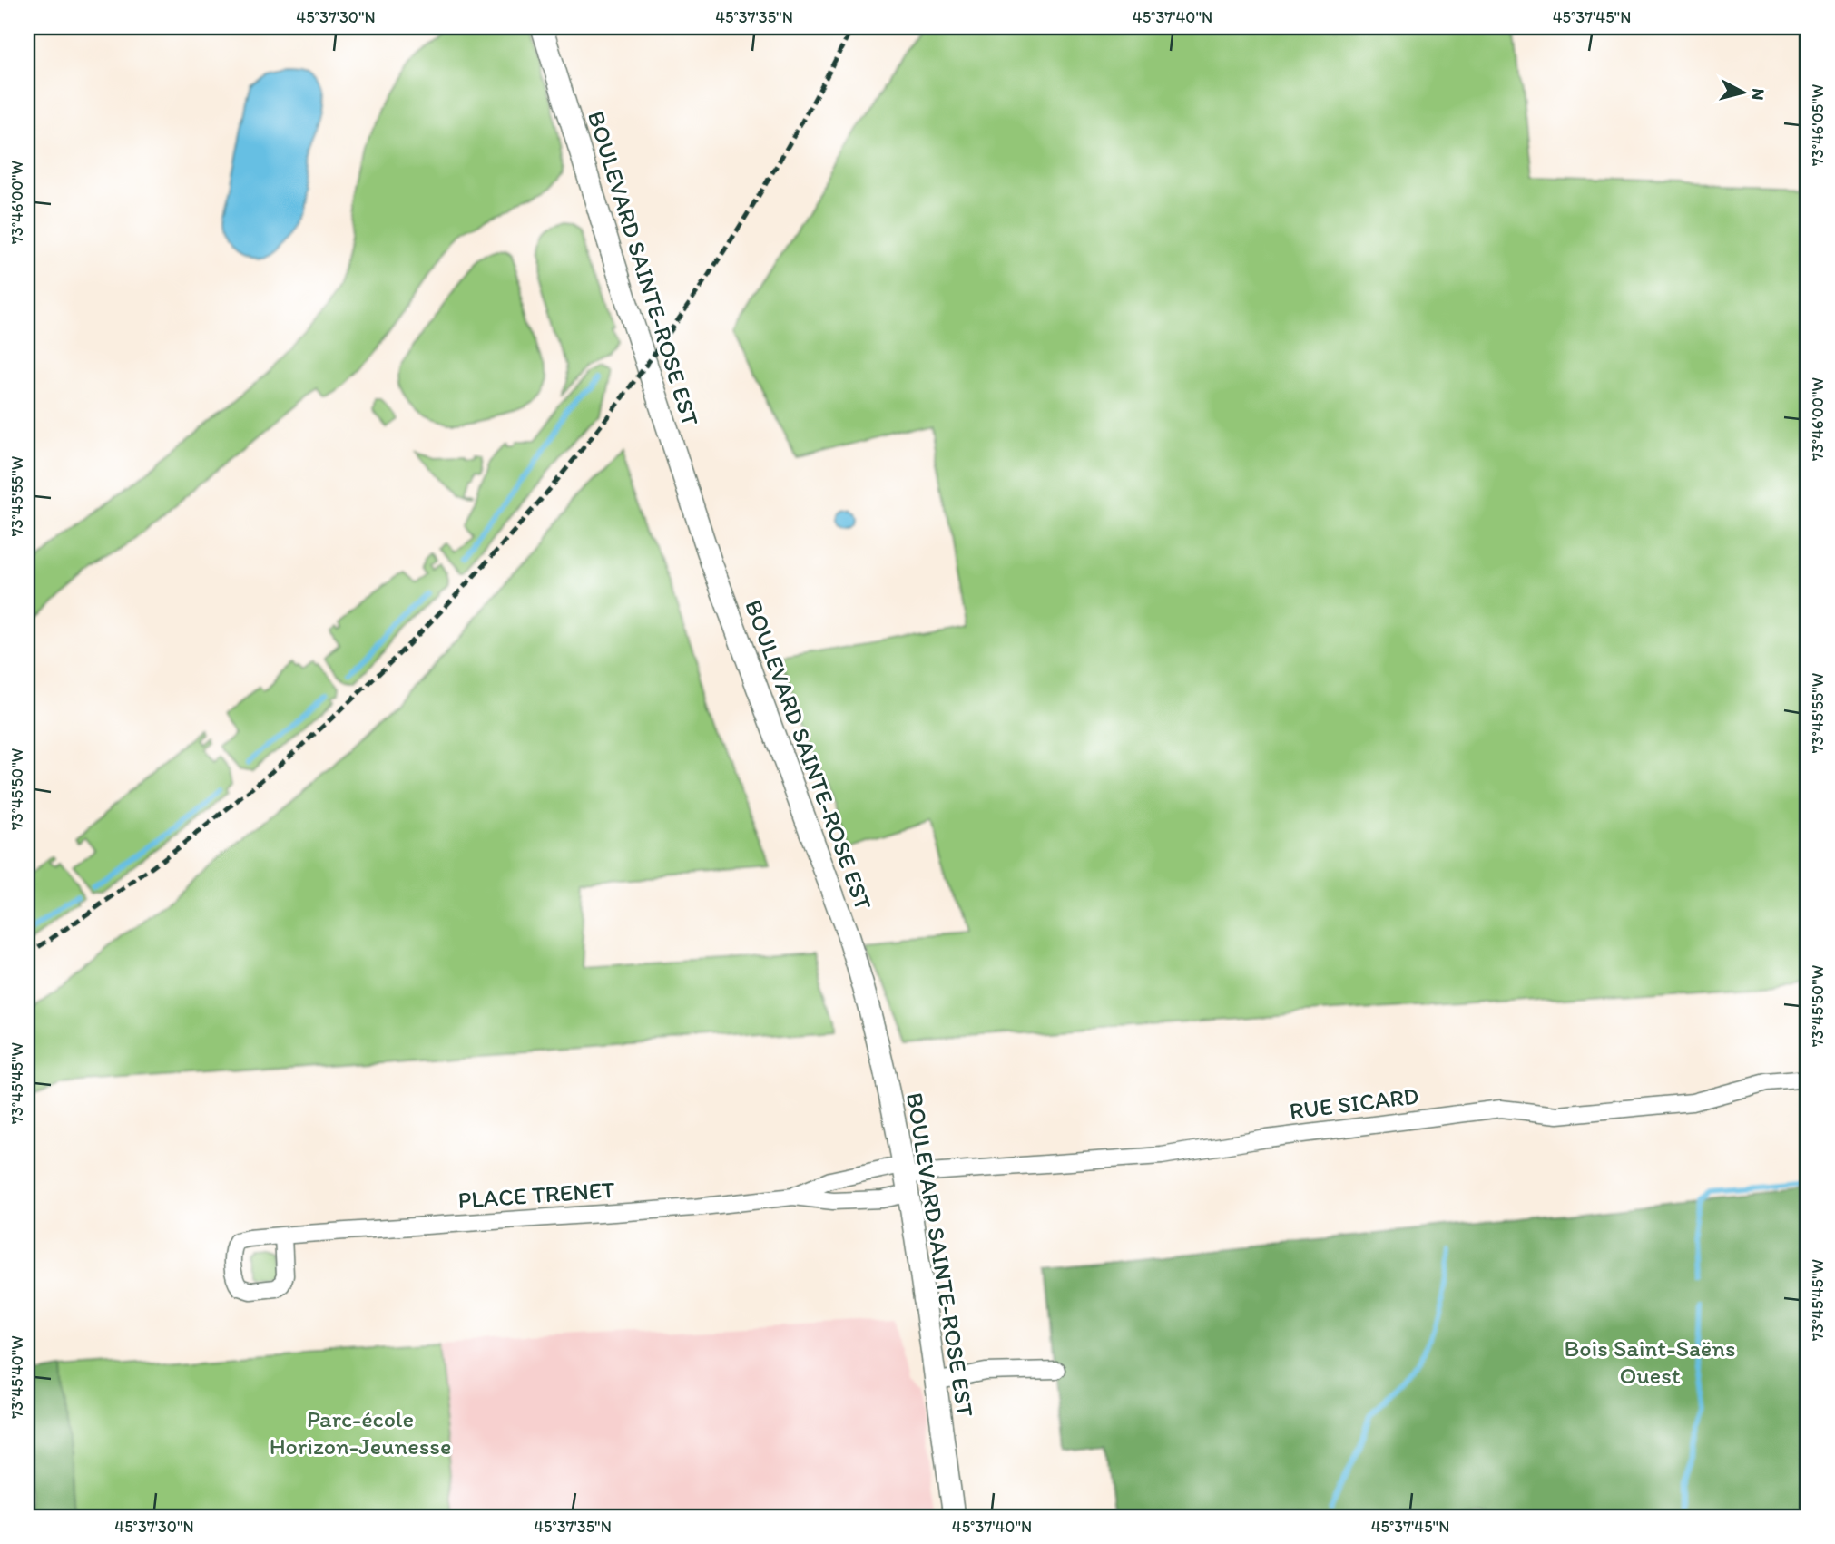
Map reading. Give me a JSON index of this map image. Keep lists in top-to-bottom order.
{
  "streets": {
    "street": ["BOULEVARD SAINTE-ROSE EST", "RUE SICARD", "PLACE TRENET"]
  },
  "crossings": [
    ["BOULEVARD SAINTE-ROSE EST", "RUE SICARD"],
    ["BOULEVARD SAINTE-ROSE EST", "PLACE TRENET"],
    ["RUE SICARD", "PLACE TRENET"]
  ],
  "parks": ["Bois Saint-Saëns Ouest", "Parc-école Horizon-Jeunesse"],
  "north": "right",
  "coordinates": [
    "45°37'30\"N",
    "45°37'35\"N",
    "45°37'40\"N",
    "45°37'45\"N",
    "73°46'05\"W",
    "73°46'00\"W",
    "73°45'55\"W",
    "73°45'50\"W",
    "73°45'45\"W",
    "73°45'40\"W"
  ]
}
